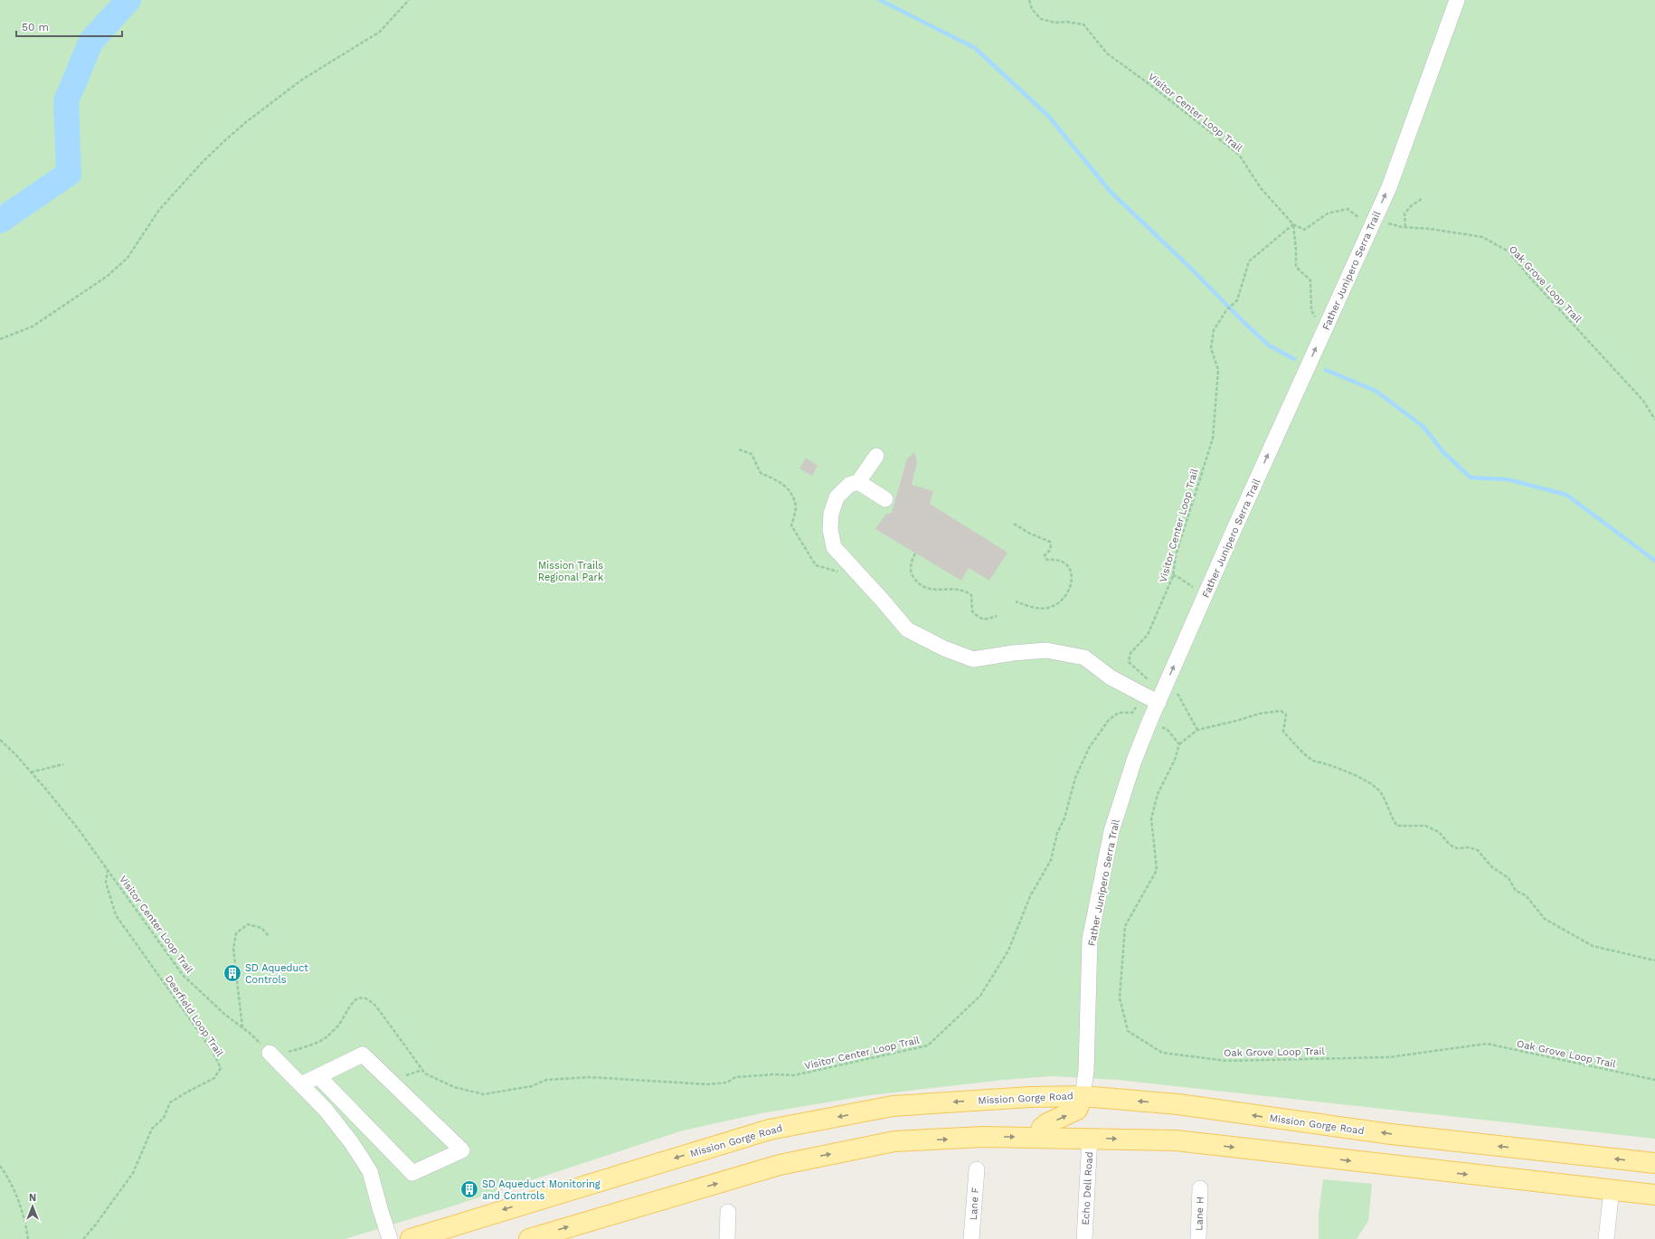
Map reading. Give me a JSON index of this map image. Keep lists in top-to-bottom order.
{
  "streets": {
    "main road": ["Mission Gorge Road"],
    "street": [
      "Father Junipero Serra Trail",
      "Echo Dell Road",
      "Lane F",
      "Lane H"
    ],
    "path": ["Visitor Center Loop Trail", "Oak Grove Loop Trail", "Deerfield Loop Trail"]
  },
  "crossings": [
    ["Visitor Center Loop Trail", "Deerfield Loop Trail"],
    ["Father Junipero Serra Trail", "Oak Grove Loop Trail"],
    ["Father Junipero Serra Trail", "Mission Gorge Road"]
  ],
  "one_way": ["Father Junipero Serra Trail"],
  "parks": ["Mission Trails Regional Park"],
  "places": {
    "building": ["SD Aqueduct Controls", "SD Aqueduct Monitoring and Controls"]
  },
  "scale_bar": "50 m",
  "north": "top"
}
